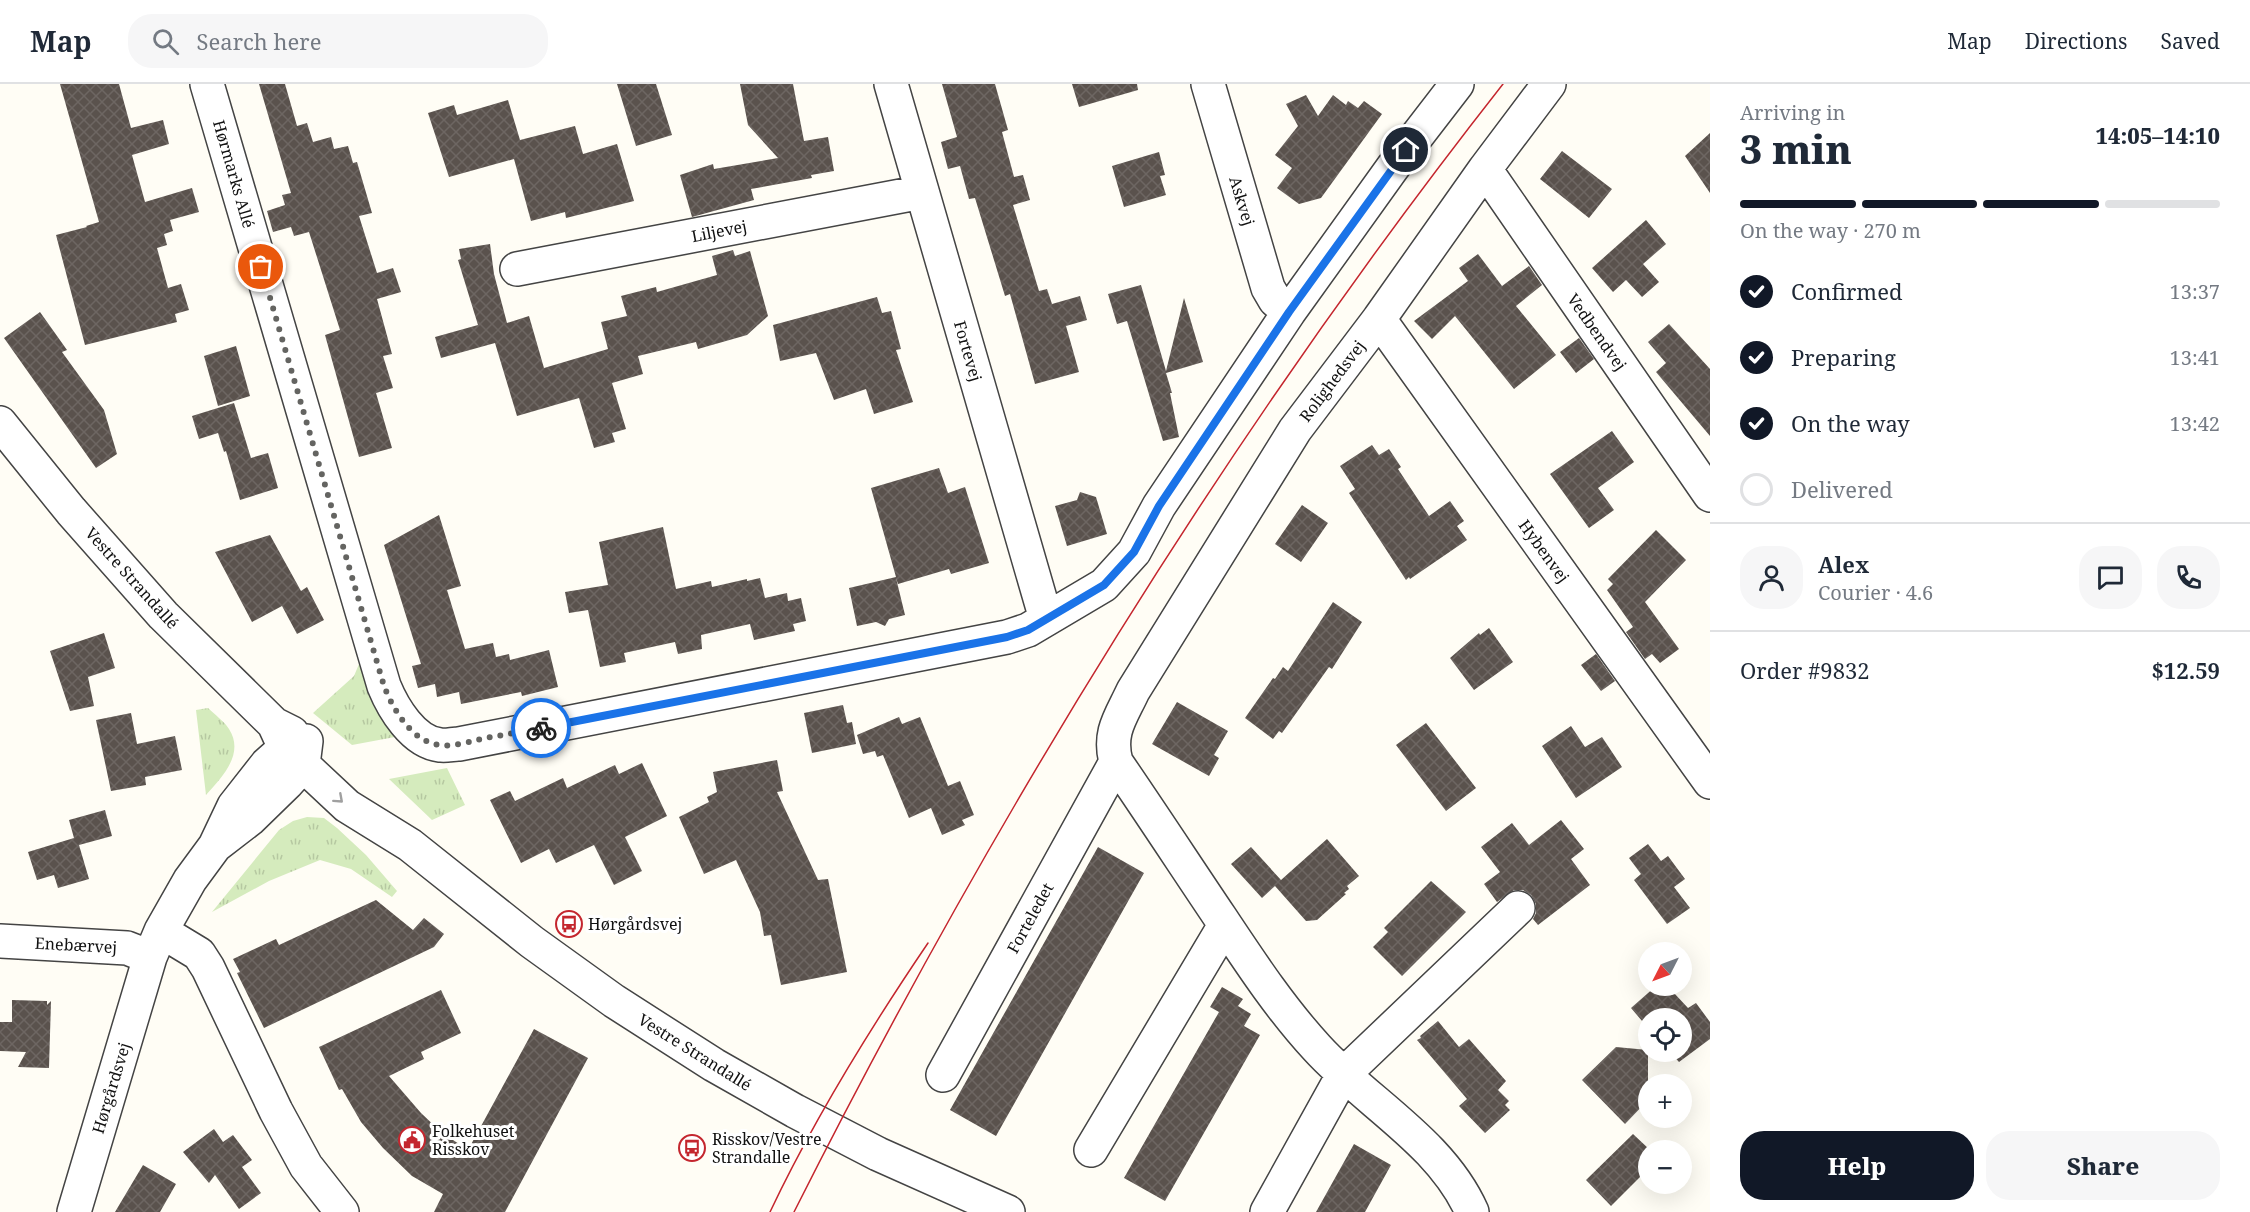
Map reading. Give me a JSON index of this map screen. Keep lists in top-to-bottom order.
{
  "streets": {
    "street": [
      "Hørmarks Allé",
      "Askvej",
      "Liljevej",
      "Vedbendvej",
      "Fortevej",
      "Rolighedsvej",
      "Hybenvej",
      "Vestre Strandallé",
      "Forteledet",
      "Enebærvej",
      "Hørgårdsvej"
    ]
  },
  "crossings": [
    ["Hørmarks Allé", "Fortevej"],
    ["Liljevej", "Fortevej"],
    ["Vedbendvej", "Rolighedsvej"],
    ["Rolighedsvej", "Hybenvej"],
    ["Rolighedsvej", "Forteledet"],
    ["Vestre Strandallé", "Hørgårdsvej"],
    ["Enebærvej", "Hørgårdsvej"]
  ],
  "places": {
    "bus stop": ["Hørgårdsvej", "Risskov/Vestre Strandalle"],
    "public building": ["Folkehuset Risskov"]
  },
  "north": "bottom left",
  "page": {
    "header": "Map",
    "search": "Search here",
    "nav": ["Map", "Directions", "Saved"],
    "heading": ["3 min", "Arriving in", "14:05–14:10"],
    "panel": [
      "Alex",
      "Courier · 4.6",
      "Order #9832",
      "$12.59"
    ],
    "bar": "On the way · 270 m",
    "list": [
      ["Confirmed", "13:37"],
      ["Preparing", "13:41"],
      ["On the way", "13:42"],
      "Delivered"
    ],
    "map_buttons": ["+", "−"],
    "buttons": ["Help", "Share"]
  }
}
